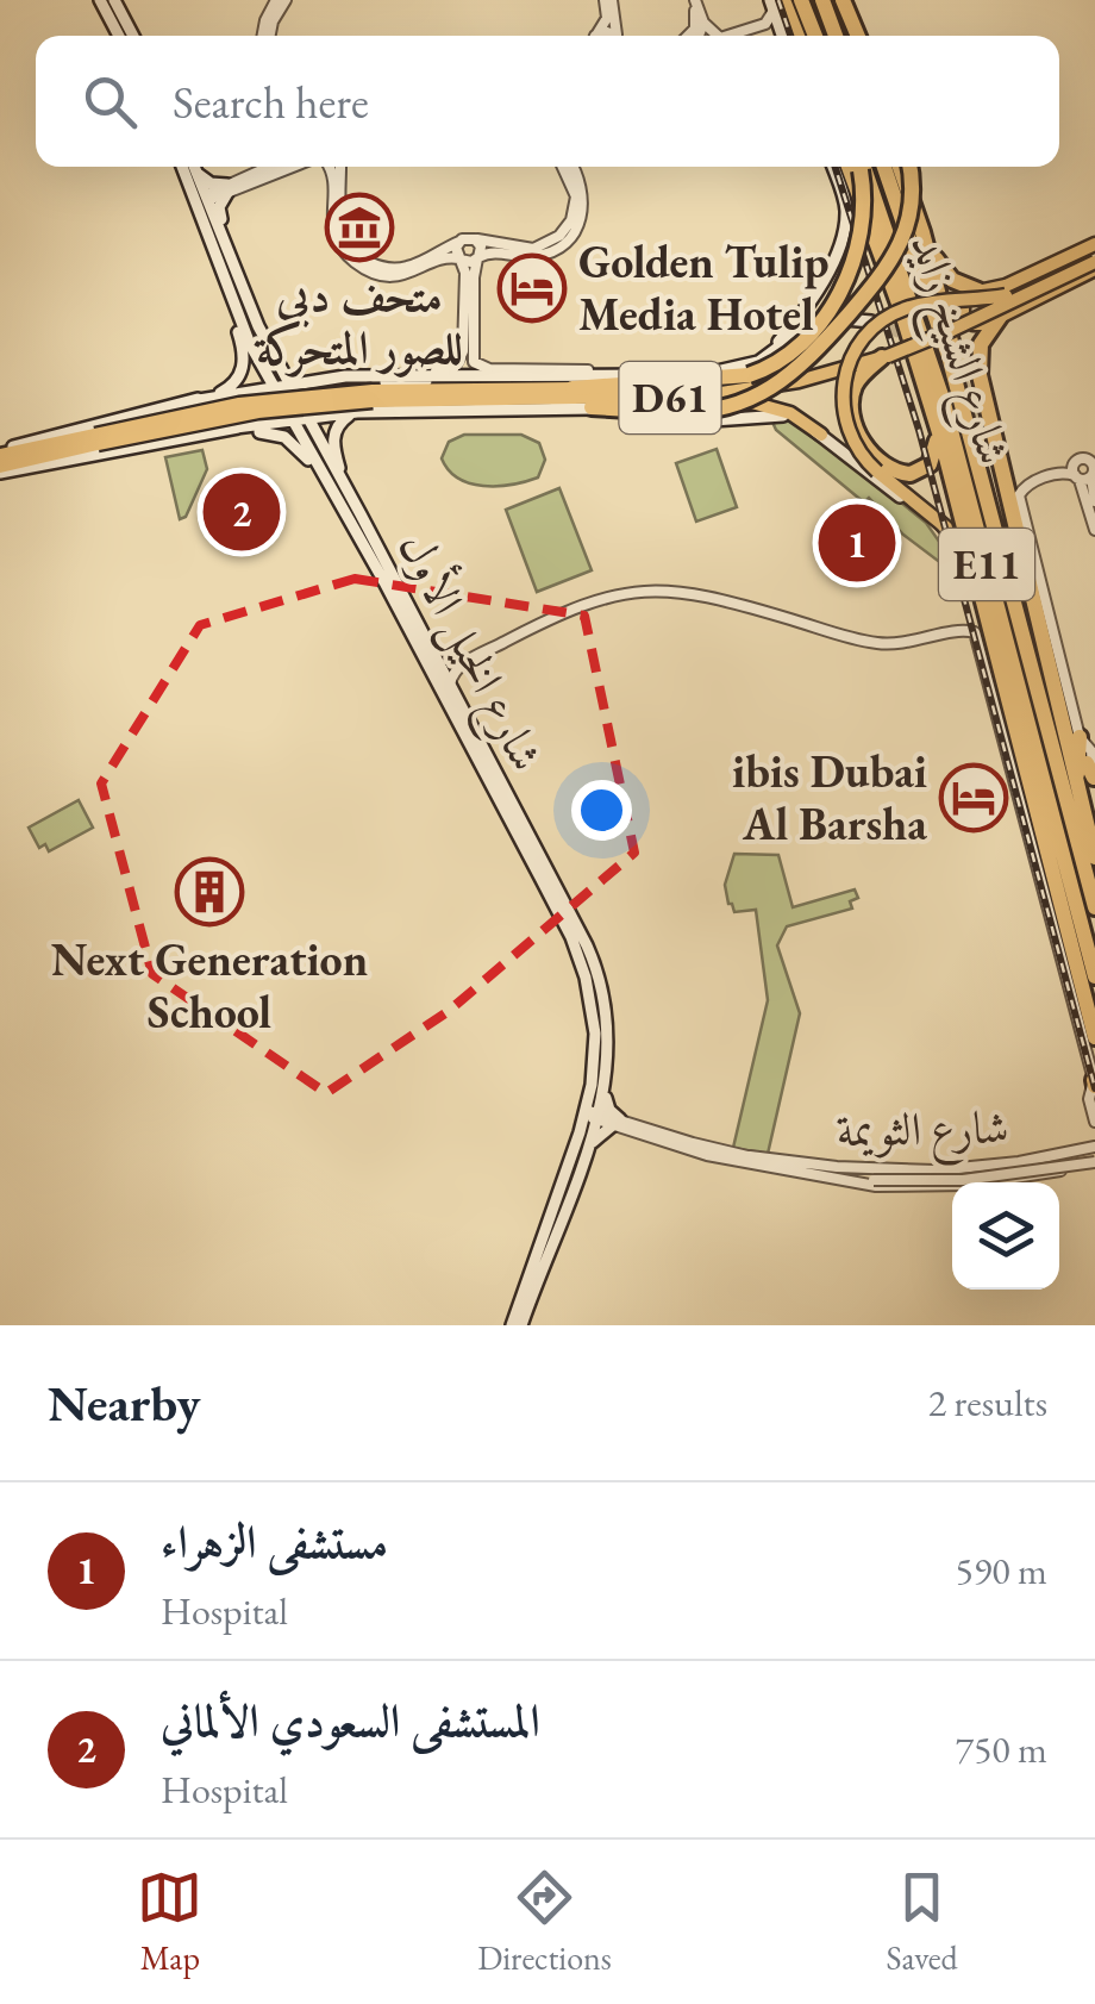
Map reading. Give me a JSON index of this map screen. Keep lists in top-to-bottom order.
{
  "streets": {
    "highway": ["شارع الشيخ زايد", "E11"],
    "main road": ["D61", "شارع الخيل الأول"],
    "street": ["شارع الثويمة"]
  },
  "crossings": [
    ["شارع الخيل الأول", "شارع الثويمة"]
  ],
  "places": {
    "museum": ["متحف دبي للصور المتحركة"],
    "hotel": ["Golden Tulip Media Hotel", "ibis Dubai Al Barsha"],
    "building": ["Next Generation School"]
  },
  "page": {
    "search": "Search here",
    "pins": ["2", "1"],
    "heading": ["Nearby", "2 results"],
    "list": [
      {
        "mark": "1",
        "name": "مستشفى الزهراء",
        "note": "Hospital",
        "value": "590 m"
      },
      {
        "mark": "2",
        "name": "المستشفى السعودي الألماني",
        "note": "Hospital",
        "value": "750 m"
      }
    ],
    "nav": ["Map", "Directions", "Saved"]
  }
}
